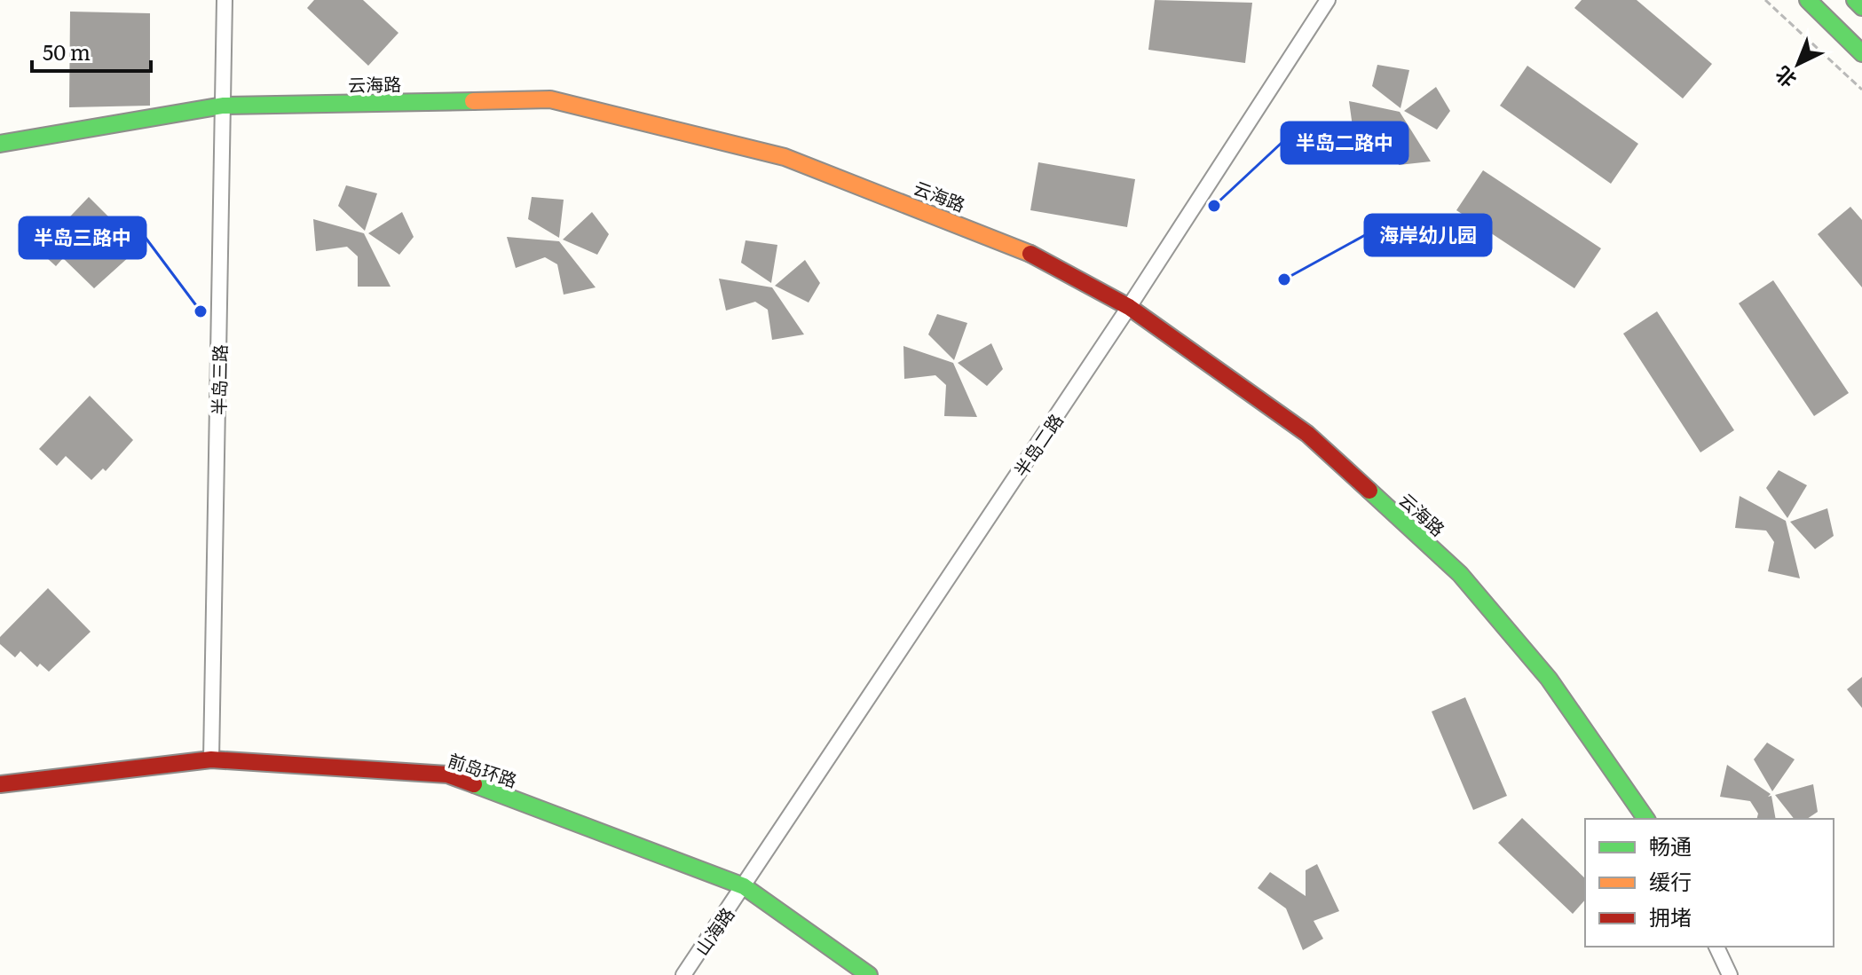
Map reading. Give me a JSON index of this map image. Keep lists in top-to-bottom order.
{
  "streets": {
    "street": [
      "云海路",
      "半岛三路",
      "半岛二路",
      "前岛环路",
      "山海路"
    ]
  },
  "crossings": [
    ["云海路", "半岛三路"],
    ["云海路", "半岛二路"],
    ["半岛三路", "前岛环路"],
    ["半岛二路", "前岛环路"],
    ["半岛二路", "山海路"],
    ["前岛环路", "山海路"]
  ],
  "places": ["半岛二路中", "海岸幼儿园", "半岛三路中"],
  "legend": ["畅通", "缓行", "拥堵"],
  "scale_bar": "50 m",
  "north": "bottom left"
}
